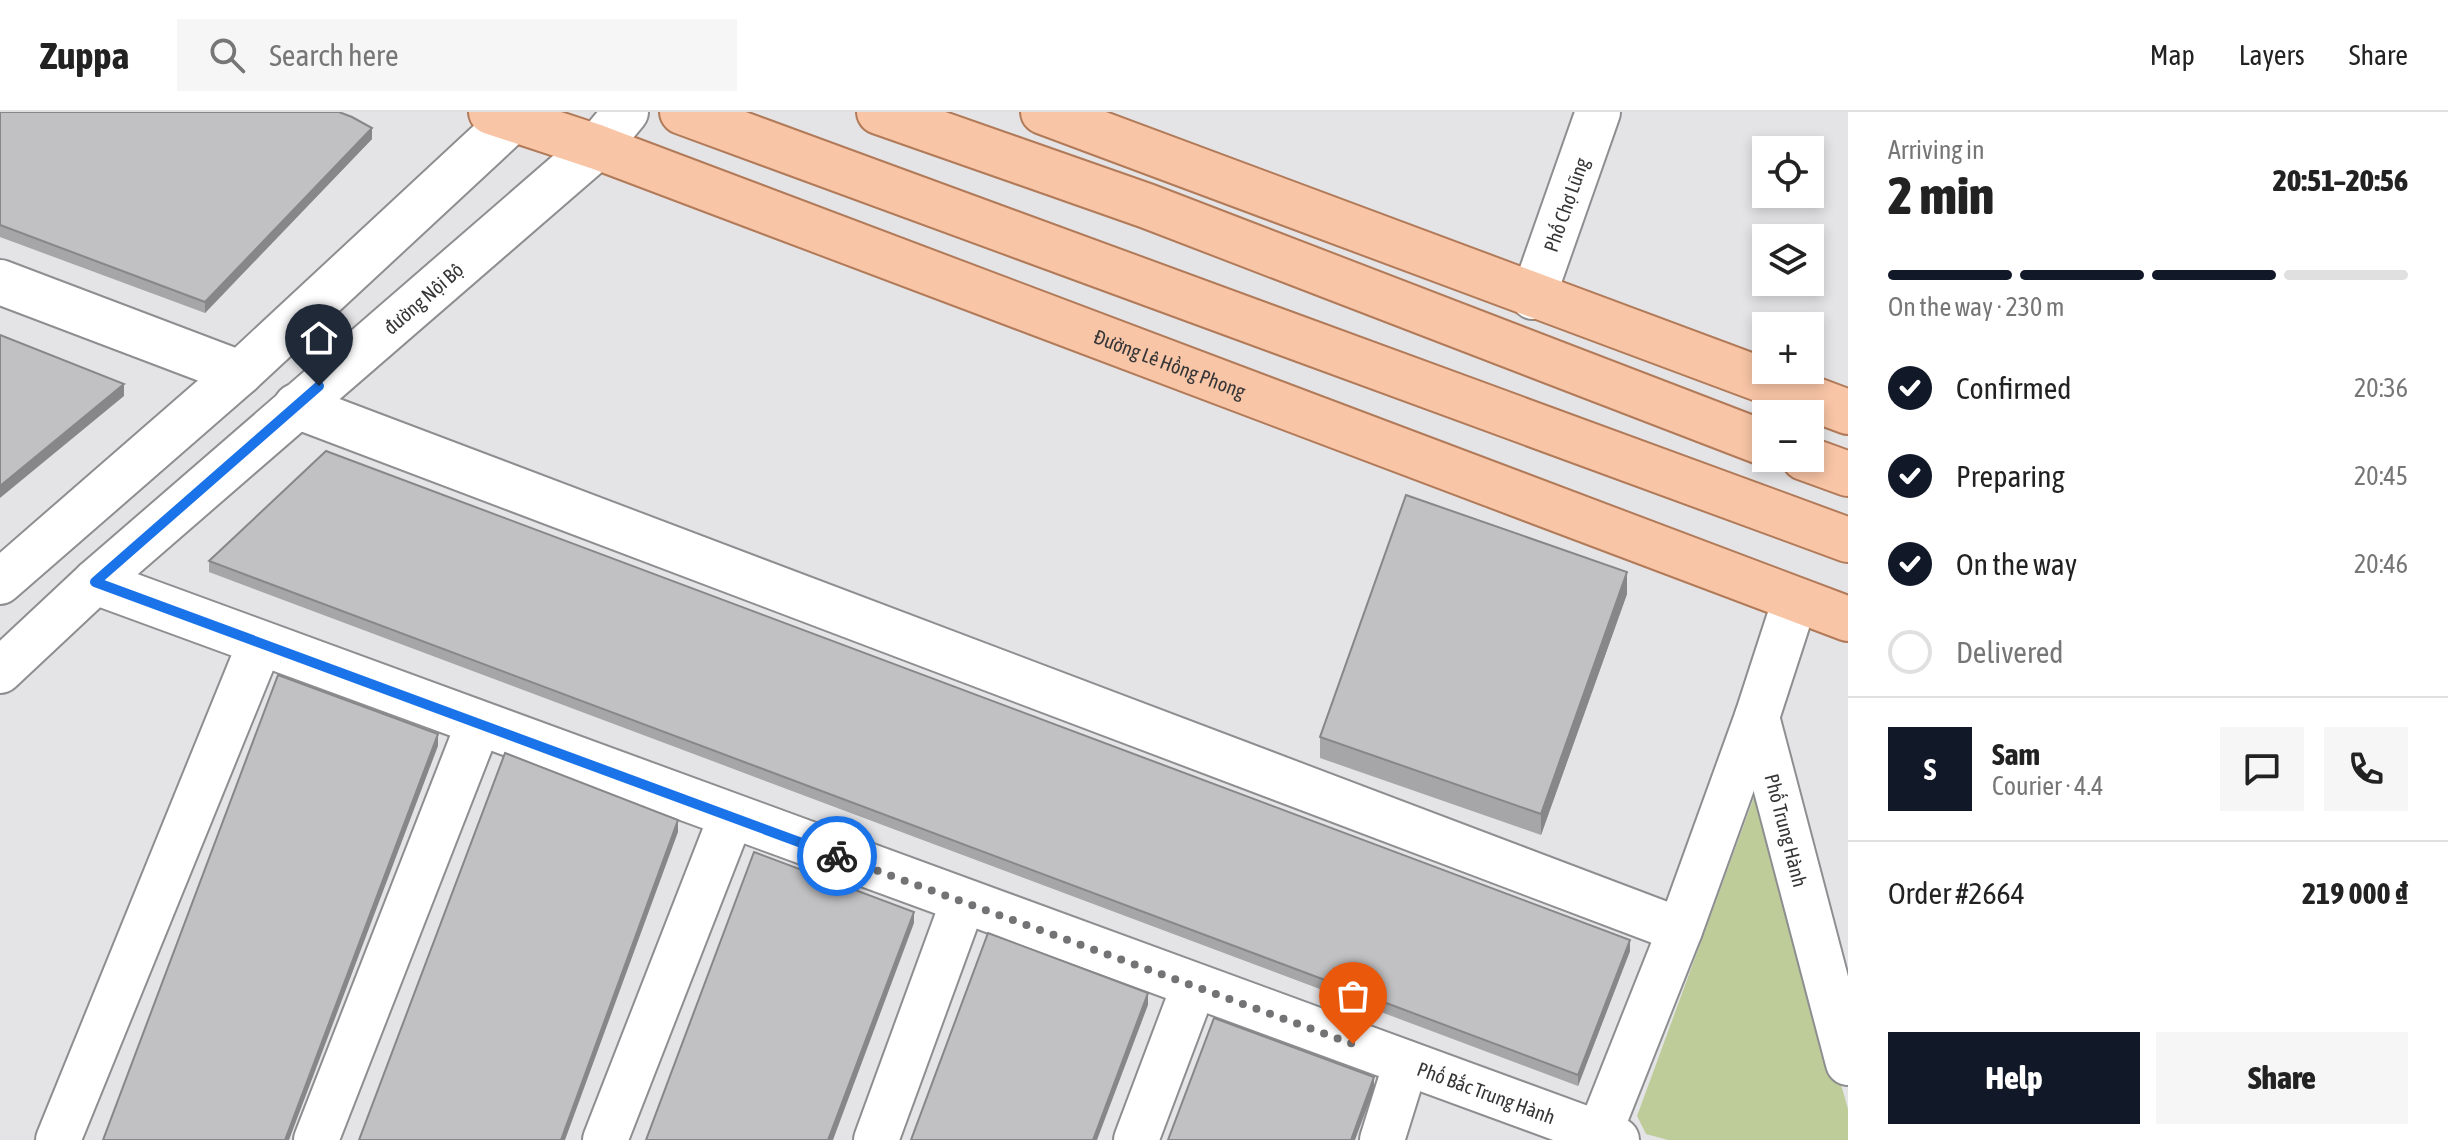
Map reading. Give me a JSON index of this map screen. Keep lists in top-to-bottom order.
{
  "streets": {
    "main road": ["Đường Lê Hồng Phong"],
    "street": [
      "Phố Chợ Lũng",
      "đường Nội Bộ",
      "Phố Trung Hành",
      "Phố Bắc Trung Hành"
    ]
  },
  "crossings": [
    ["đường Nội Bộ", "Đường Lê Hồng Phong"],
    ["đường Nội Bộ", "Phố Bắc Trung Hành"]
  ],
  "page": {
    "header": "Zuppa",
    "search": "Search here",
    "nav": ["Map", "Layers", "Share"],
    "heading": ["2 min", "Arriving in", "20:51–20:56"],
    "panel": [
      "Sam",
      "Courier · 4.4",
      "Order #2664",
      "219 000 ₫"
    ],
    "map_buttons": ["+", "−"],
    "bar": "On the way · 230 m",
    "list": [
      ["Confirmed", "20:36"],
      ["Preparing", "20:45"],
      ["On the way", "20:46"],
      "Delivered"
    ],
    "round": "S",
    "buttons": ["Help", "Share"]
  }
}
